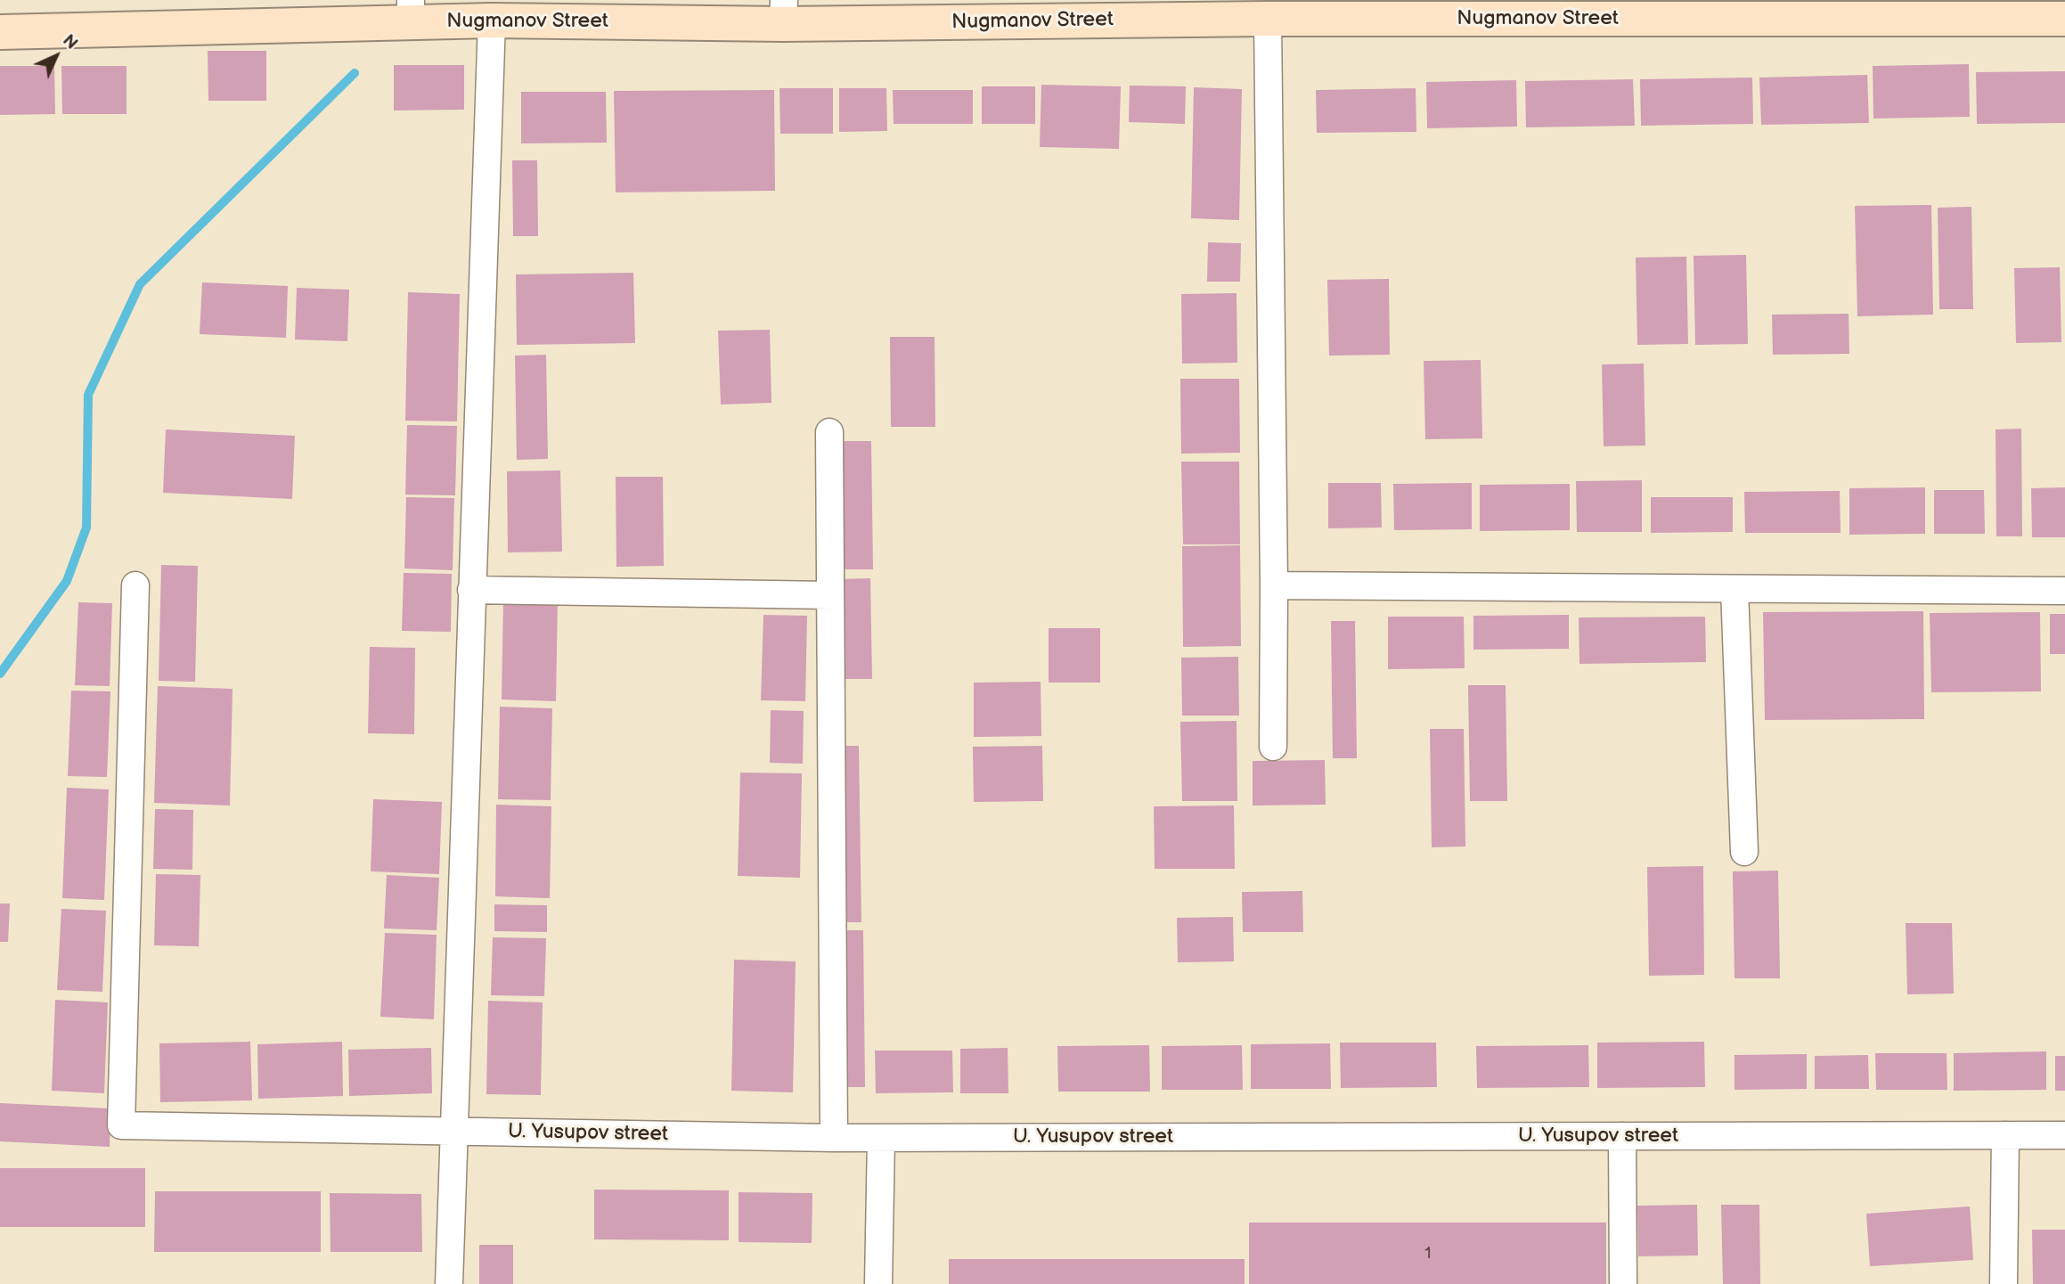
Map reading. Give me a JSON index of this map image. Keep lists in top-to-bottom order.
{
  "streets": {
    "main road": ["Nugmanov Street"],
    "street": ["U. Yusupov street"]
  },
  "house_numbers": ["1"],
  "north": "top right"
}
